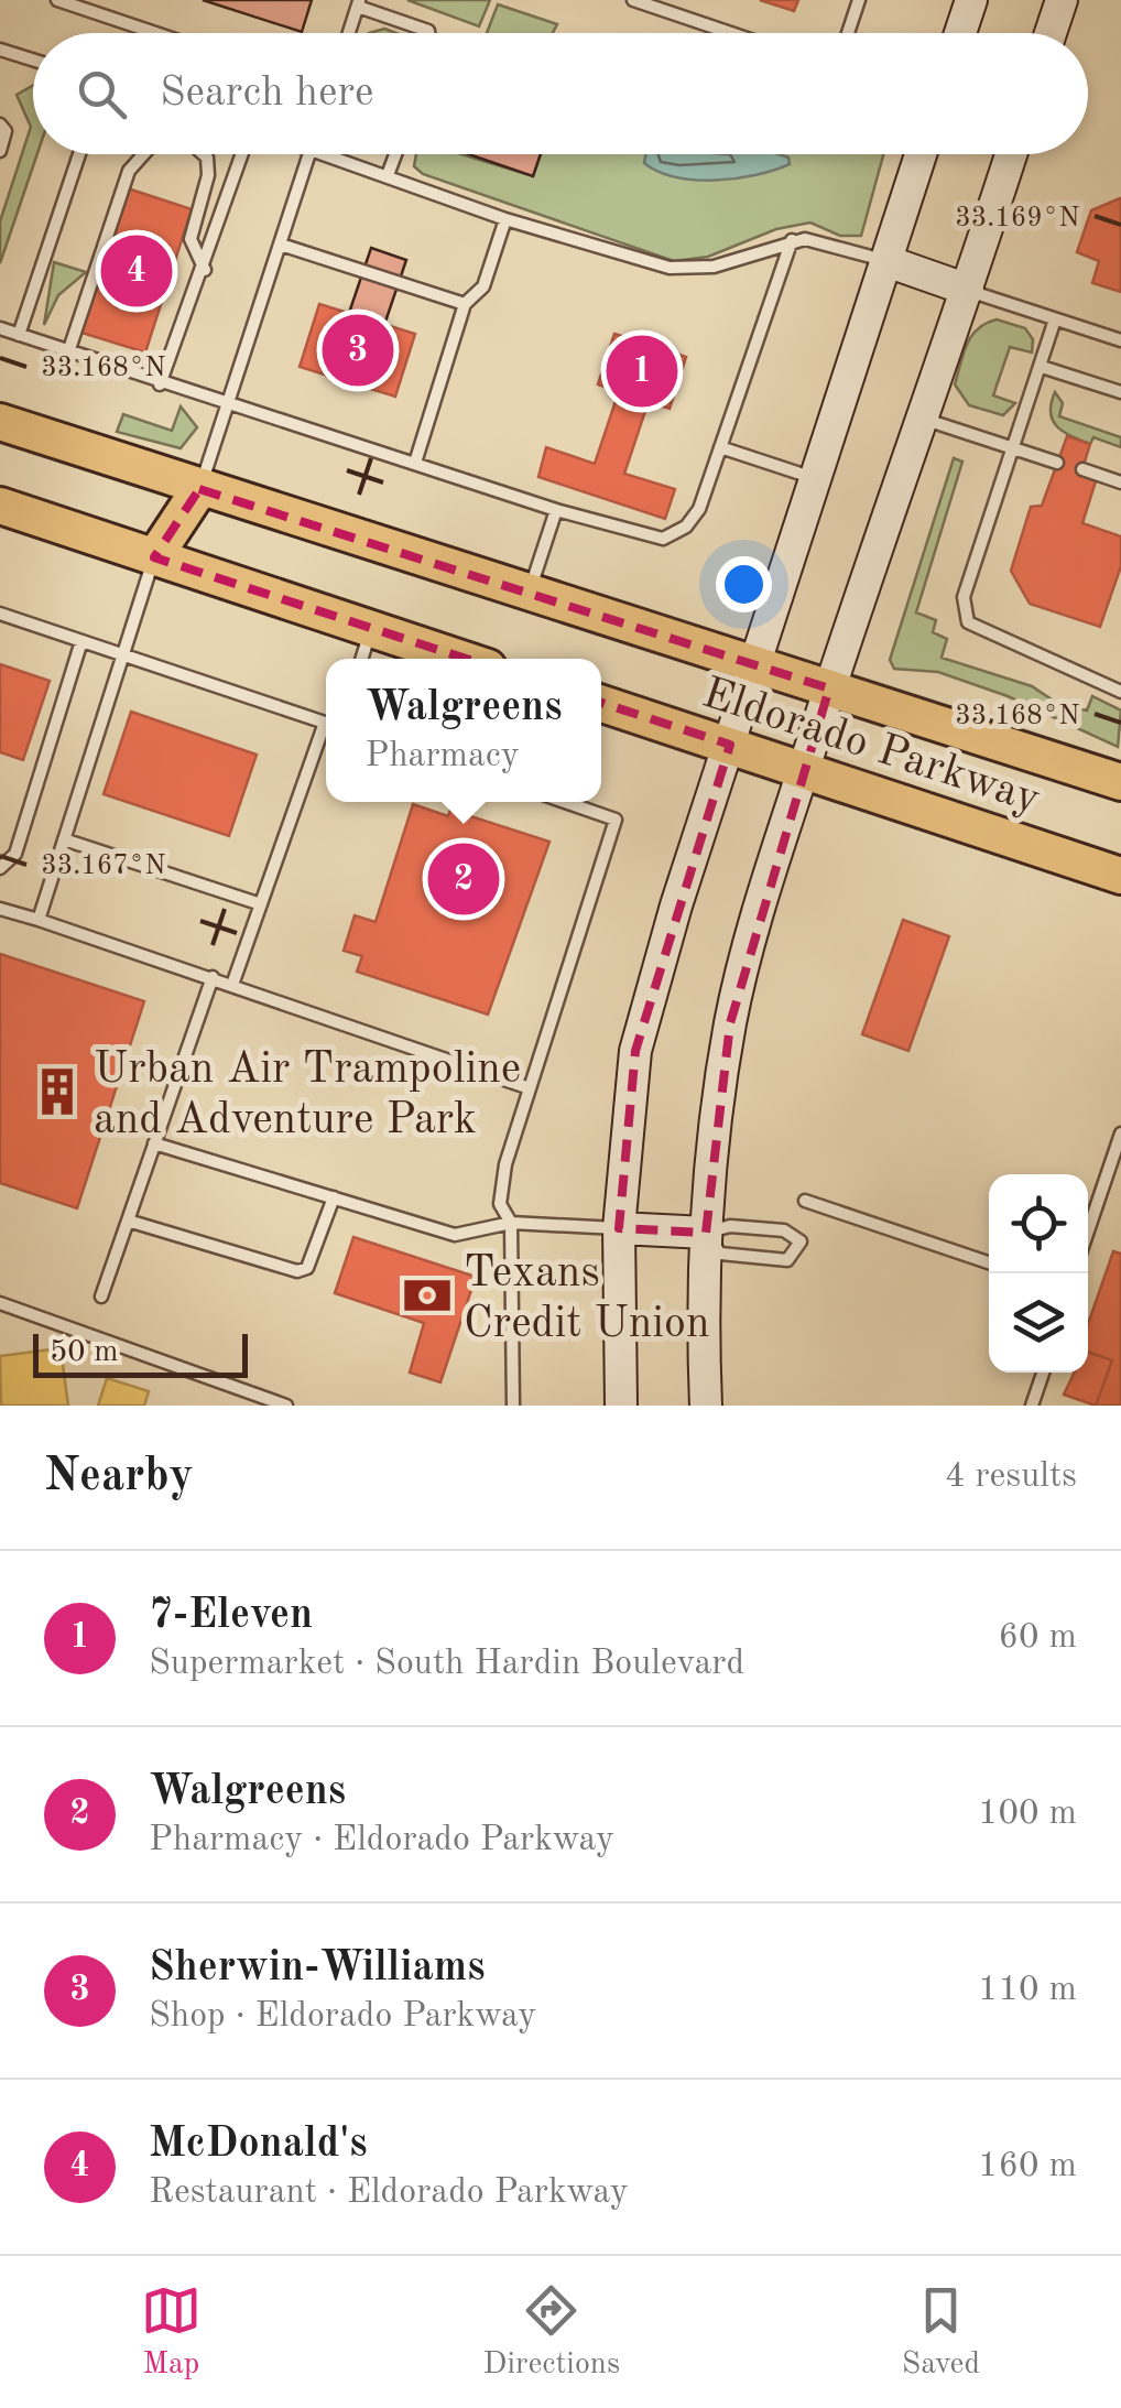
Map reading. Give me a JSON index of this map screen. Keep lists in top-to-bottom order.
{
  "streets": {
    "main road": ["Eldorado Parkway"]
  },
  "places": {
    "building": ["Urban Air Trampoline and Adventure Park"],
    "bank": ["Texans Credit Union"]
  },
  "scale_bar": "50 m",
  "page": {
    "search": "Search here",
    "pins": [
      "4",
      "3",
      "1",
      "2"
    ],
    "popup": ["Walgreens", "Pharmacy"],
    "scale": "50 m",
    "heading": ["Nearby", "4 results"],
    "list": [
      {
        "mark": "1",
        "name": "7-Eleven",
        "note": "Supermarket · South Hardin Boulevard",
        "value": "60 m"
      },
      {
        "mark": "2",
        "name": "Walgreens",
        "note": "Pharmacy · Eldorado Parkway",
        "value": "100 m"
      },
      {
        "mark": "3",
        "name": "Sherwin-Williams",
        "note": "Shop · Eldorado Parkway",
        "value": "110 m"
      },
      {
        "mark": "4",
        "name": "McDonald's",
        "note": "Restaurant · Eldorado Parkway",
        "value": "160 m"
      }
    ],
    "nav": ["Map", "Directions", "Saved"]
  },
  "coordinates": ["33.169°N", "33.168°N", "33.167°N"]
}
